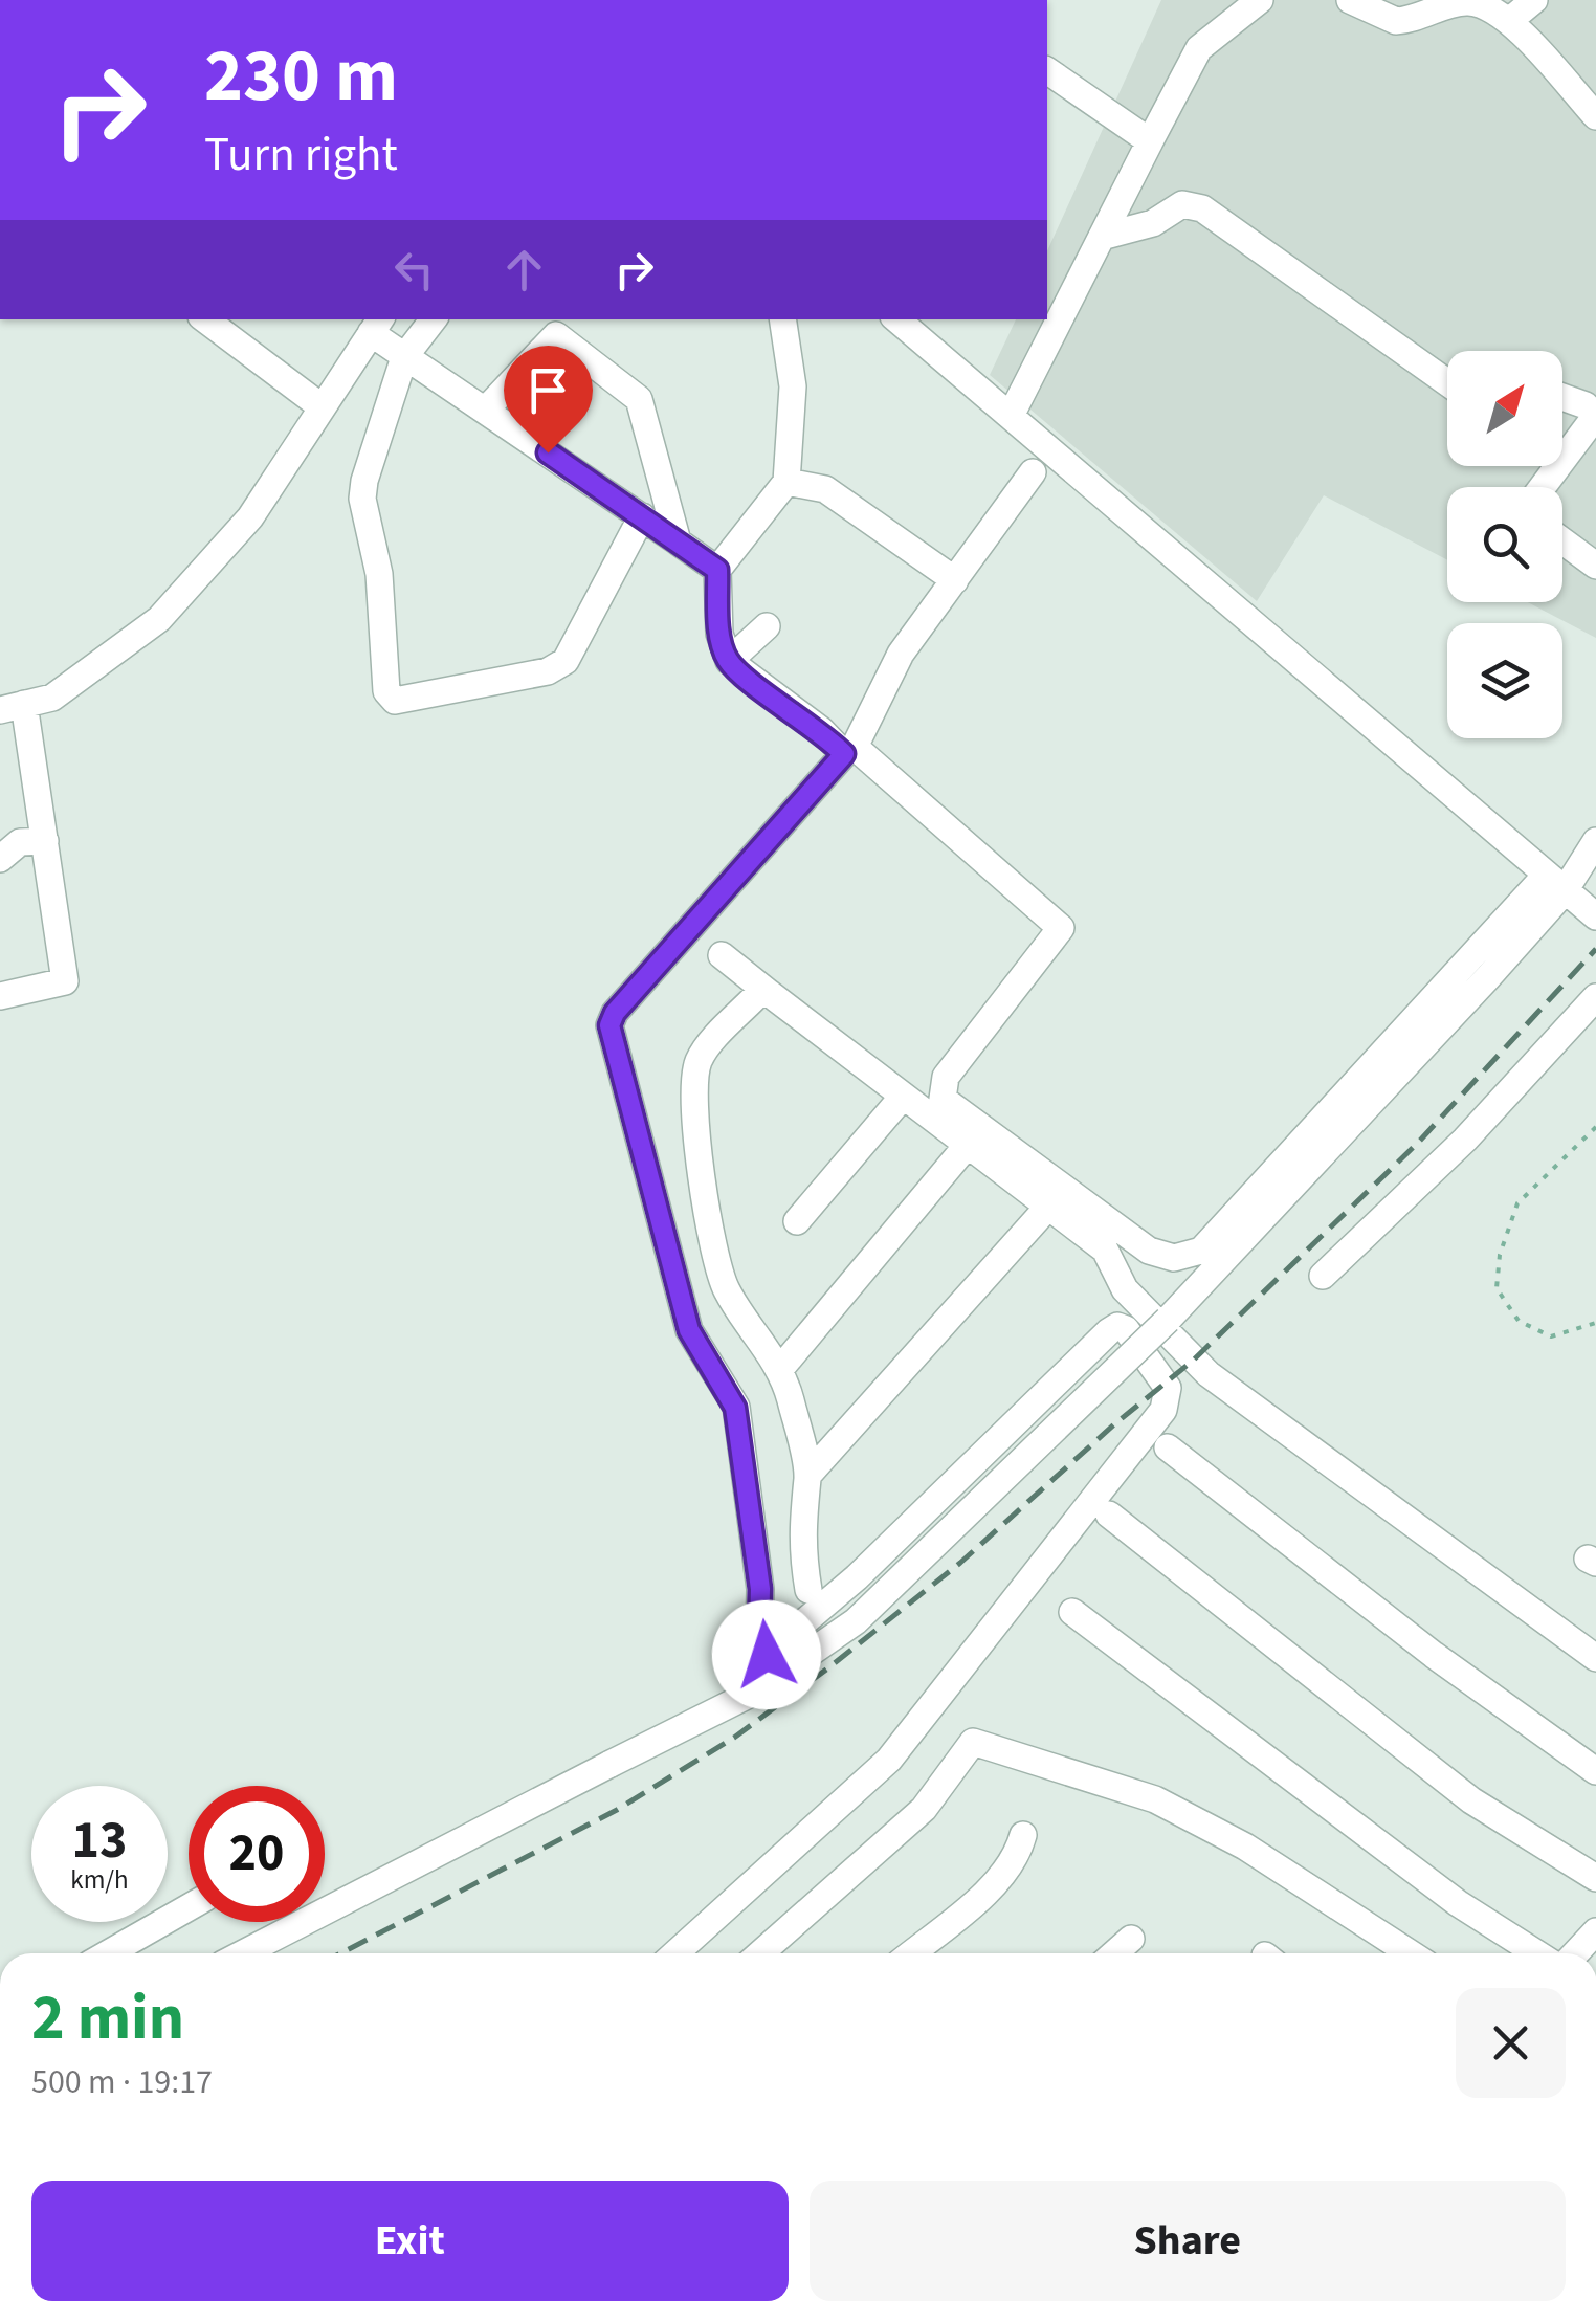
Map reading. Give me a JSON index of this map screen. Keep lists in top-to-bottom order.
{
  "north": "top right",
  "page": {
    "turn": ["230 m", "Turn right"],
    "speed": "13 km/h",
    "limit": "20",
    "heading": ["2 min", "500 m · 19:17"],
    "buttons": ["Exit", "Share"]
  }
}
